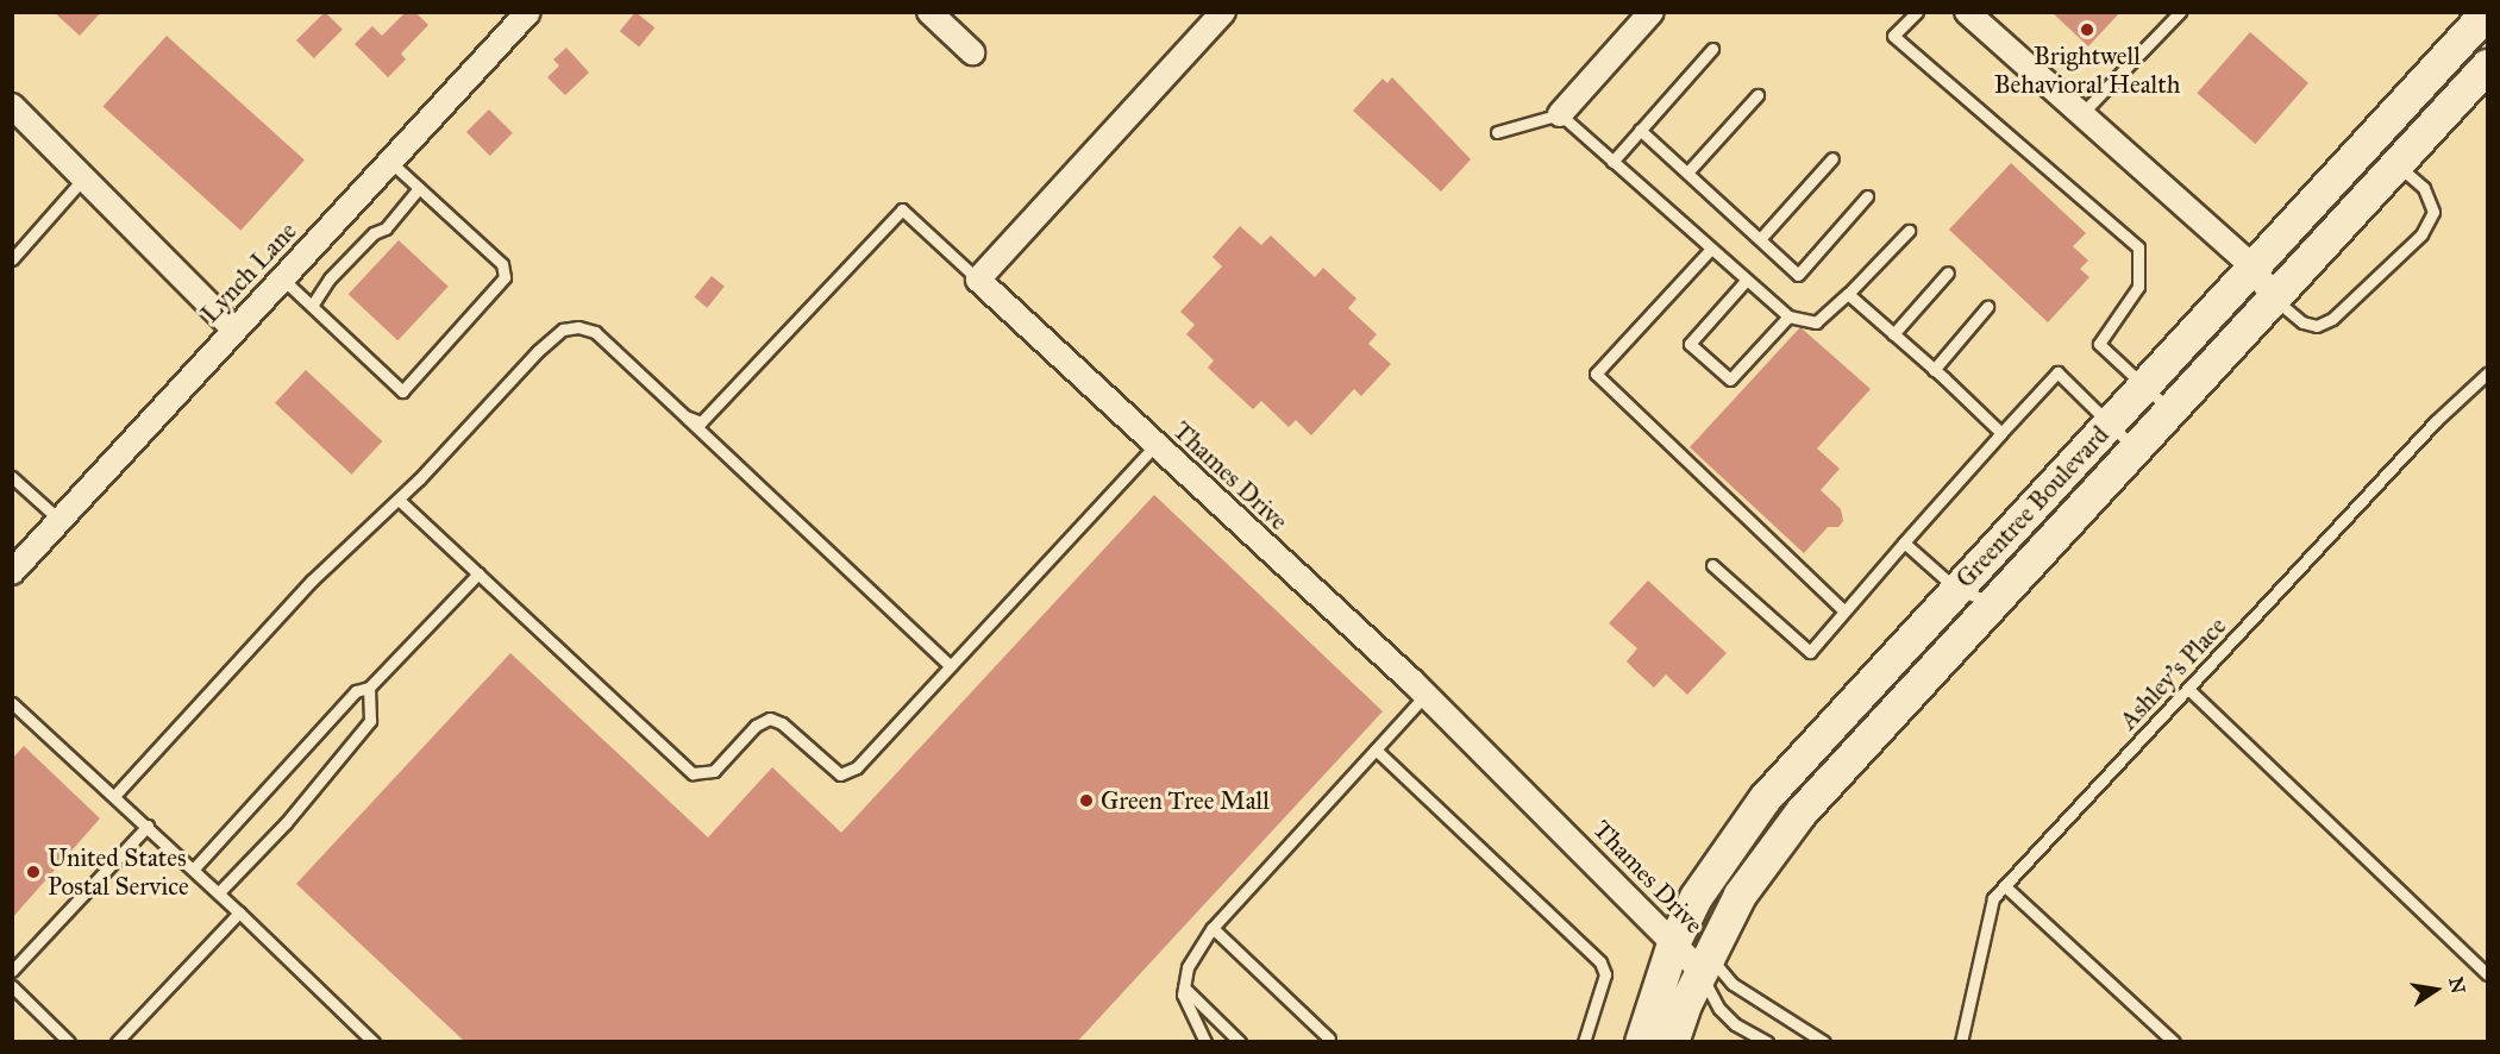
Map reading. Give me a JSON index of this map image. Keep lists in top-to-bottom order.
{
  "streets": {
    "main road": ["Greentree Boulevard"],
    "street": ["Lynch Lane", "Thames Drive"],
    "lane": ["Ashley's Place"]
  },
  "crossings": [
    ["Thames Drive", "Greentree Boulevard"]
  ],
  "places": ["Brightwell Behavioral Health", "Green Tree Mall", "United States Postal Service"],
  "north": "right"
}
